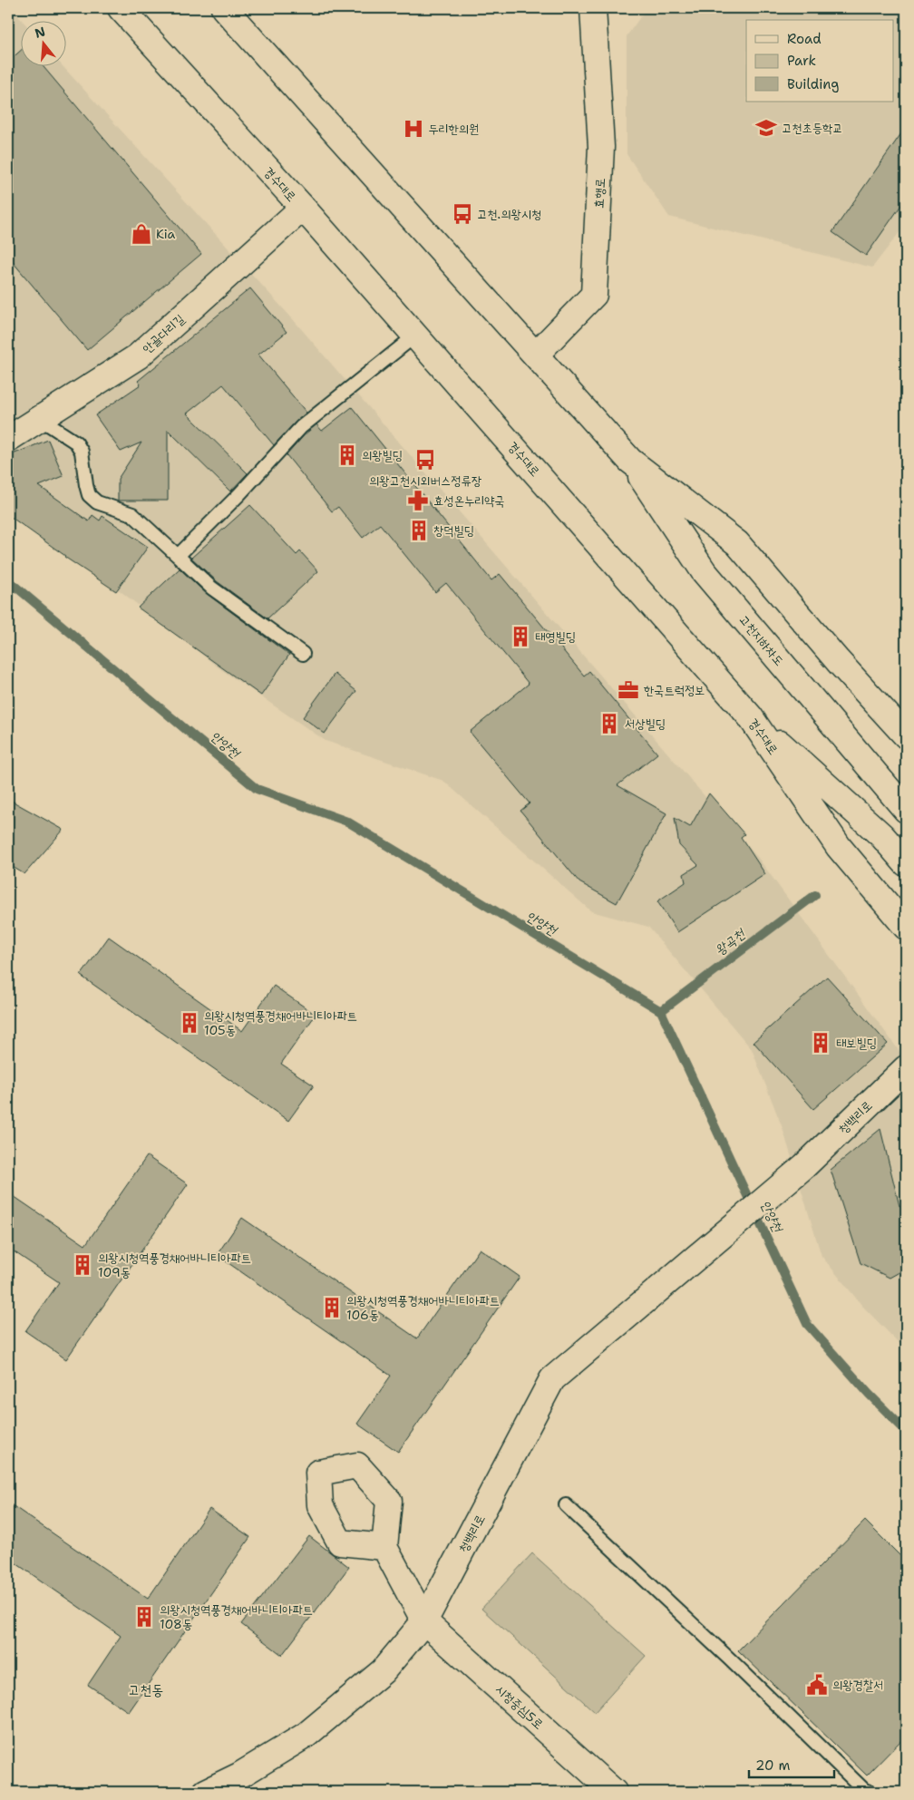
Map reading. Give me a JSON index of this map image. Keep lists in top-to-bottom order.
{
  "streets": {
    "main road": [
      "경수대로",
      "효행로",
      "안골다리길",
      "고천지하차도",
      "청백리로",
      "시청중심5로"
    ]
  },
  "crossings": [
    ["경수대로", "안골다리길"],
    ["청백리로", "시청중심5로"]
  ],
  "districts": ["고천동"],
  "water": ["안양천", "왕곡천"],
  "places": {
    "school or university": ["고천초등학교"],
    "hospital": ["두리한의원"],
    "bus stop": ["고천.의왕시청", "의왕고천시외버스정류장"],
    "shop": ["Kia"],
    "building": [
      "의왕빌딩",
      "창덕빌딩",
      "태영빌딩",
      "서상빌딩",
      "의왕시청역풍경채어바니티아파트 105동",
      "태보빌딩",
      "의왕시청역풍경채어바니티아파트 109동",
      "의왕시청역풍경채어바니티아파트 106동",
      "의왕시청역풍경채어바니티아파트 108동"
    ],
    "pharmacy": ["효성온누리약국"],
    "office": ["한국트럭정보"],
    "public building": ["의왕경찰서"]
  },
  "legend": ["Road", "Park", "Building"],
  "scale_bar": "20 m",
  "north": "top"
}
